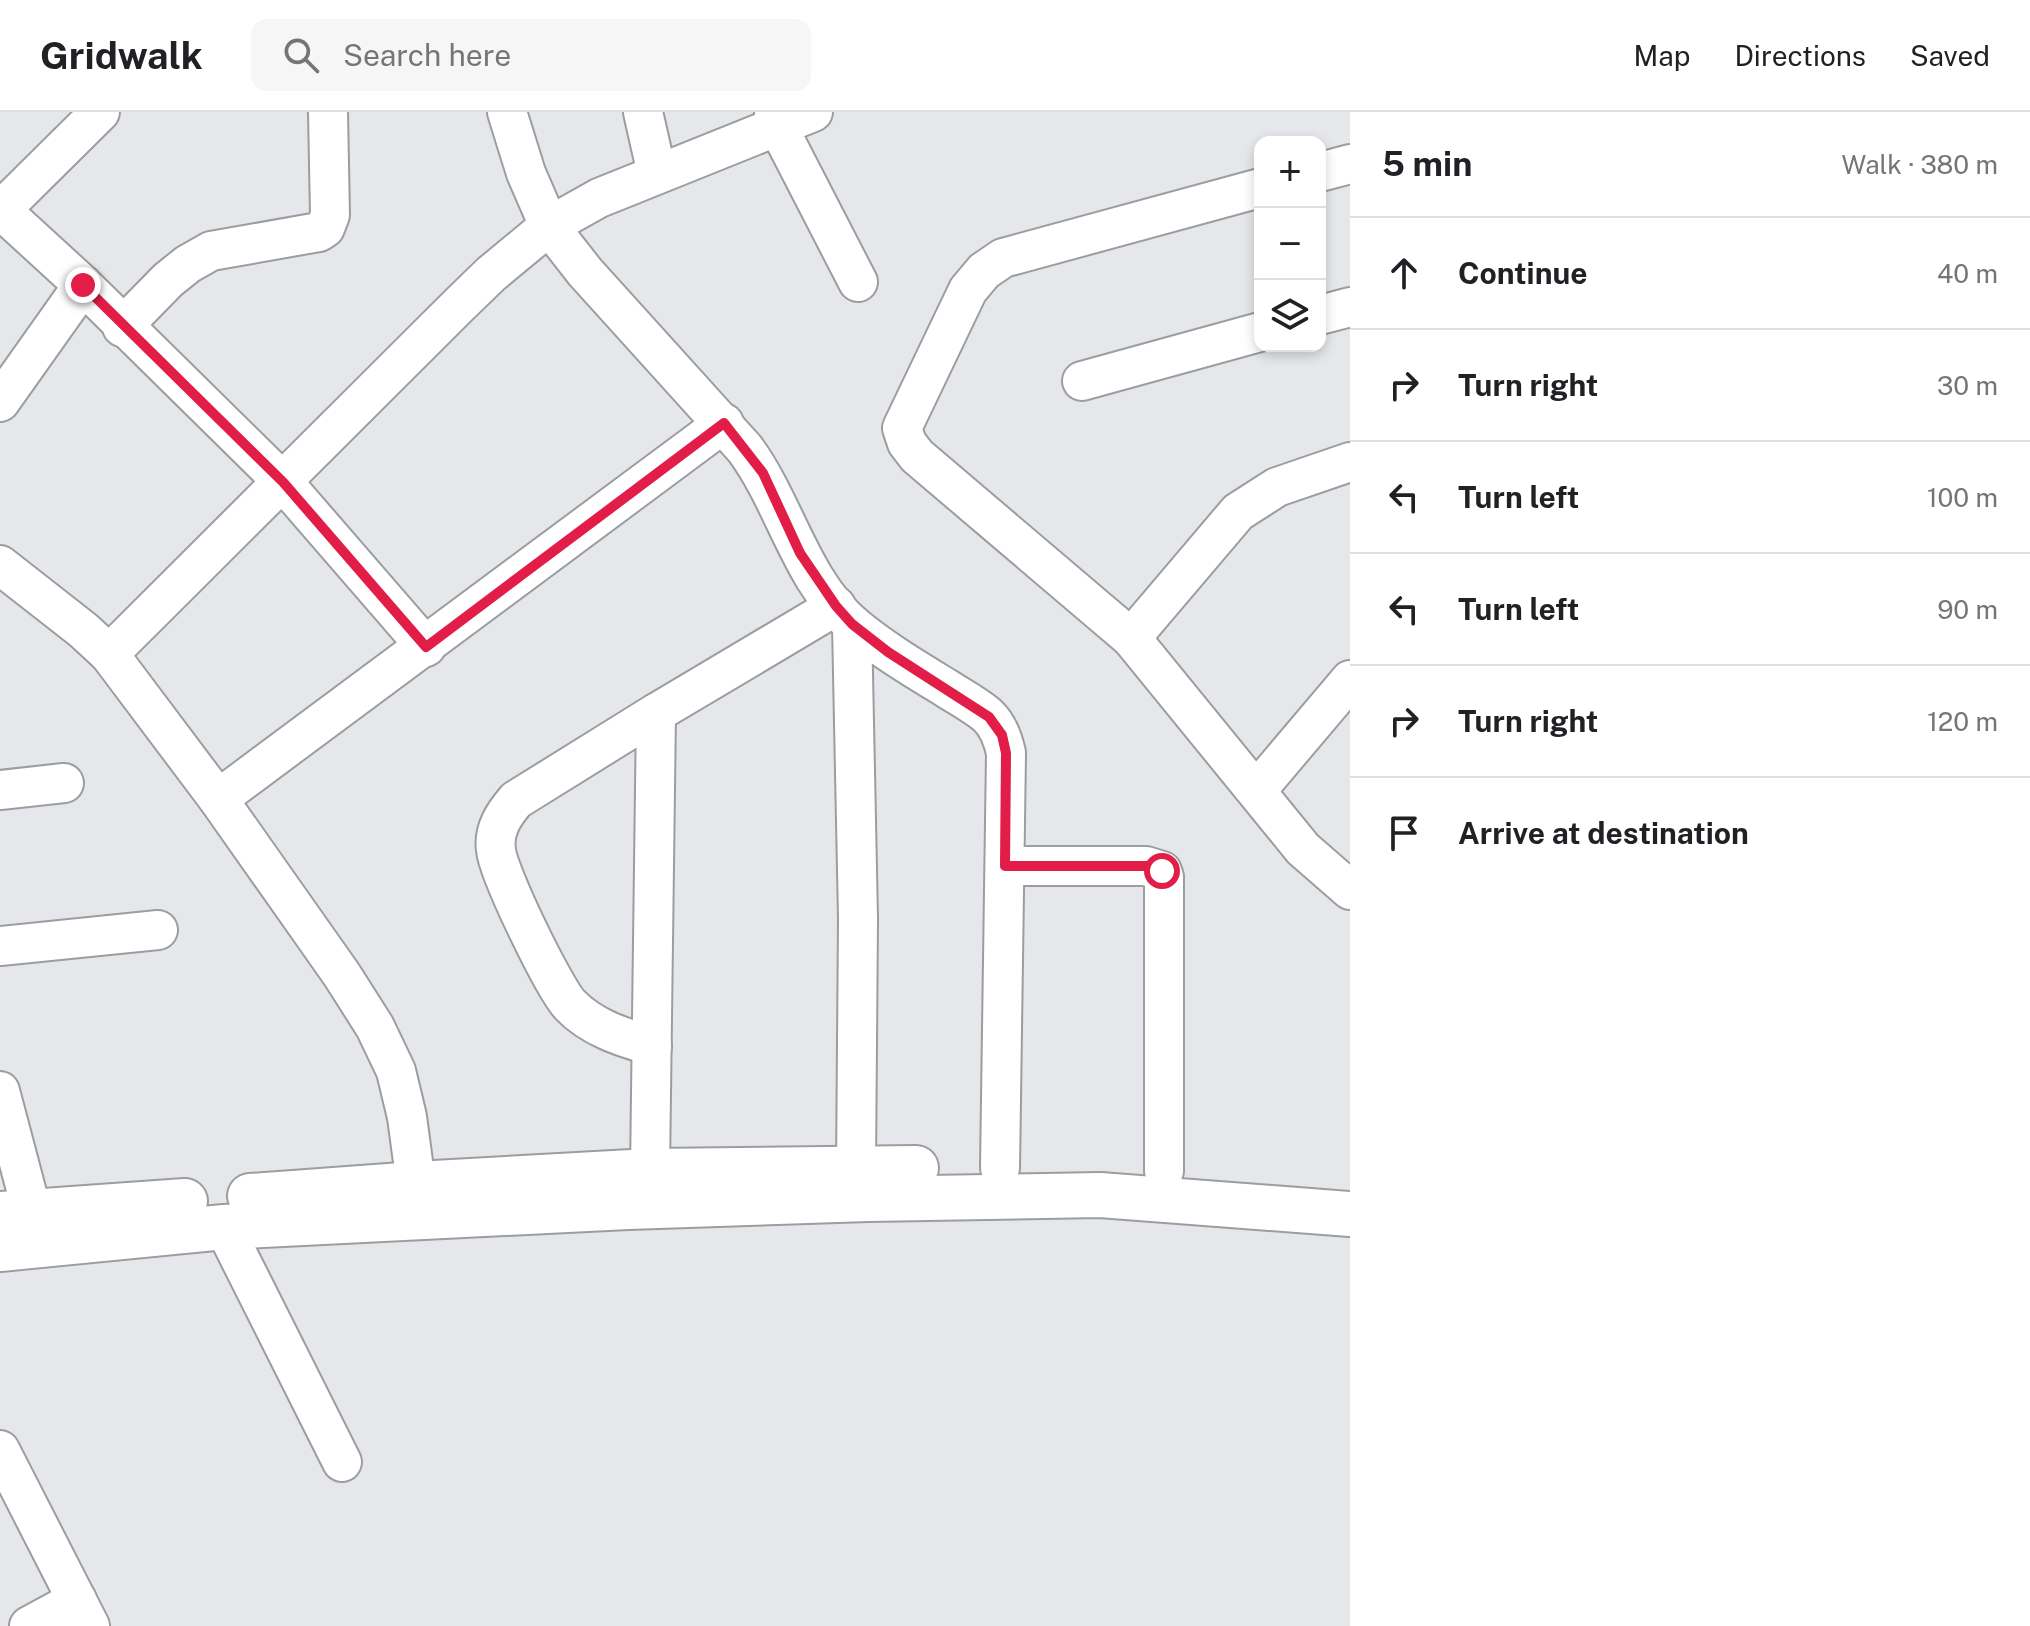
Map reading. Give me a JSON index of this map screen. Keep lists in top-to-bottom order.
{
  "page": {
    "header": "Gridwalk",
    "search": "Search here",
    "nav": ["Map", "Directions", "Saved"],
    "heading": ["5 min", "Walk · 380 m"],
    "map_buttons": ["+", "−"],
    "list": [
      ["Continue", "40 m"],
      ["Turn right", "30 m"],
      ["Turn left", "100 m"],
      ["Turn left", "90 m"],
      ["Turn right", "120 m"],
      "Arrive at destination"
    ]
  }
}
